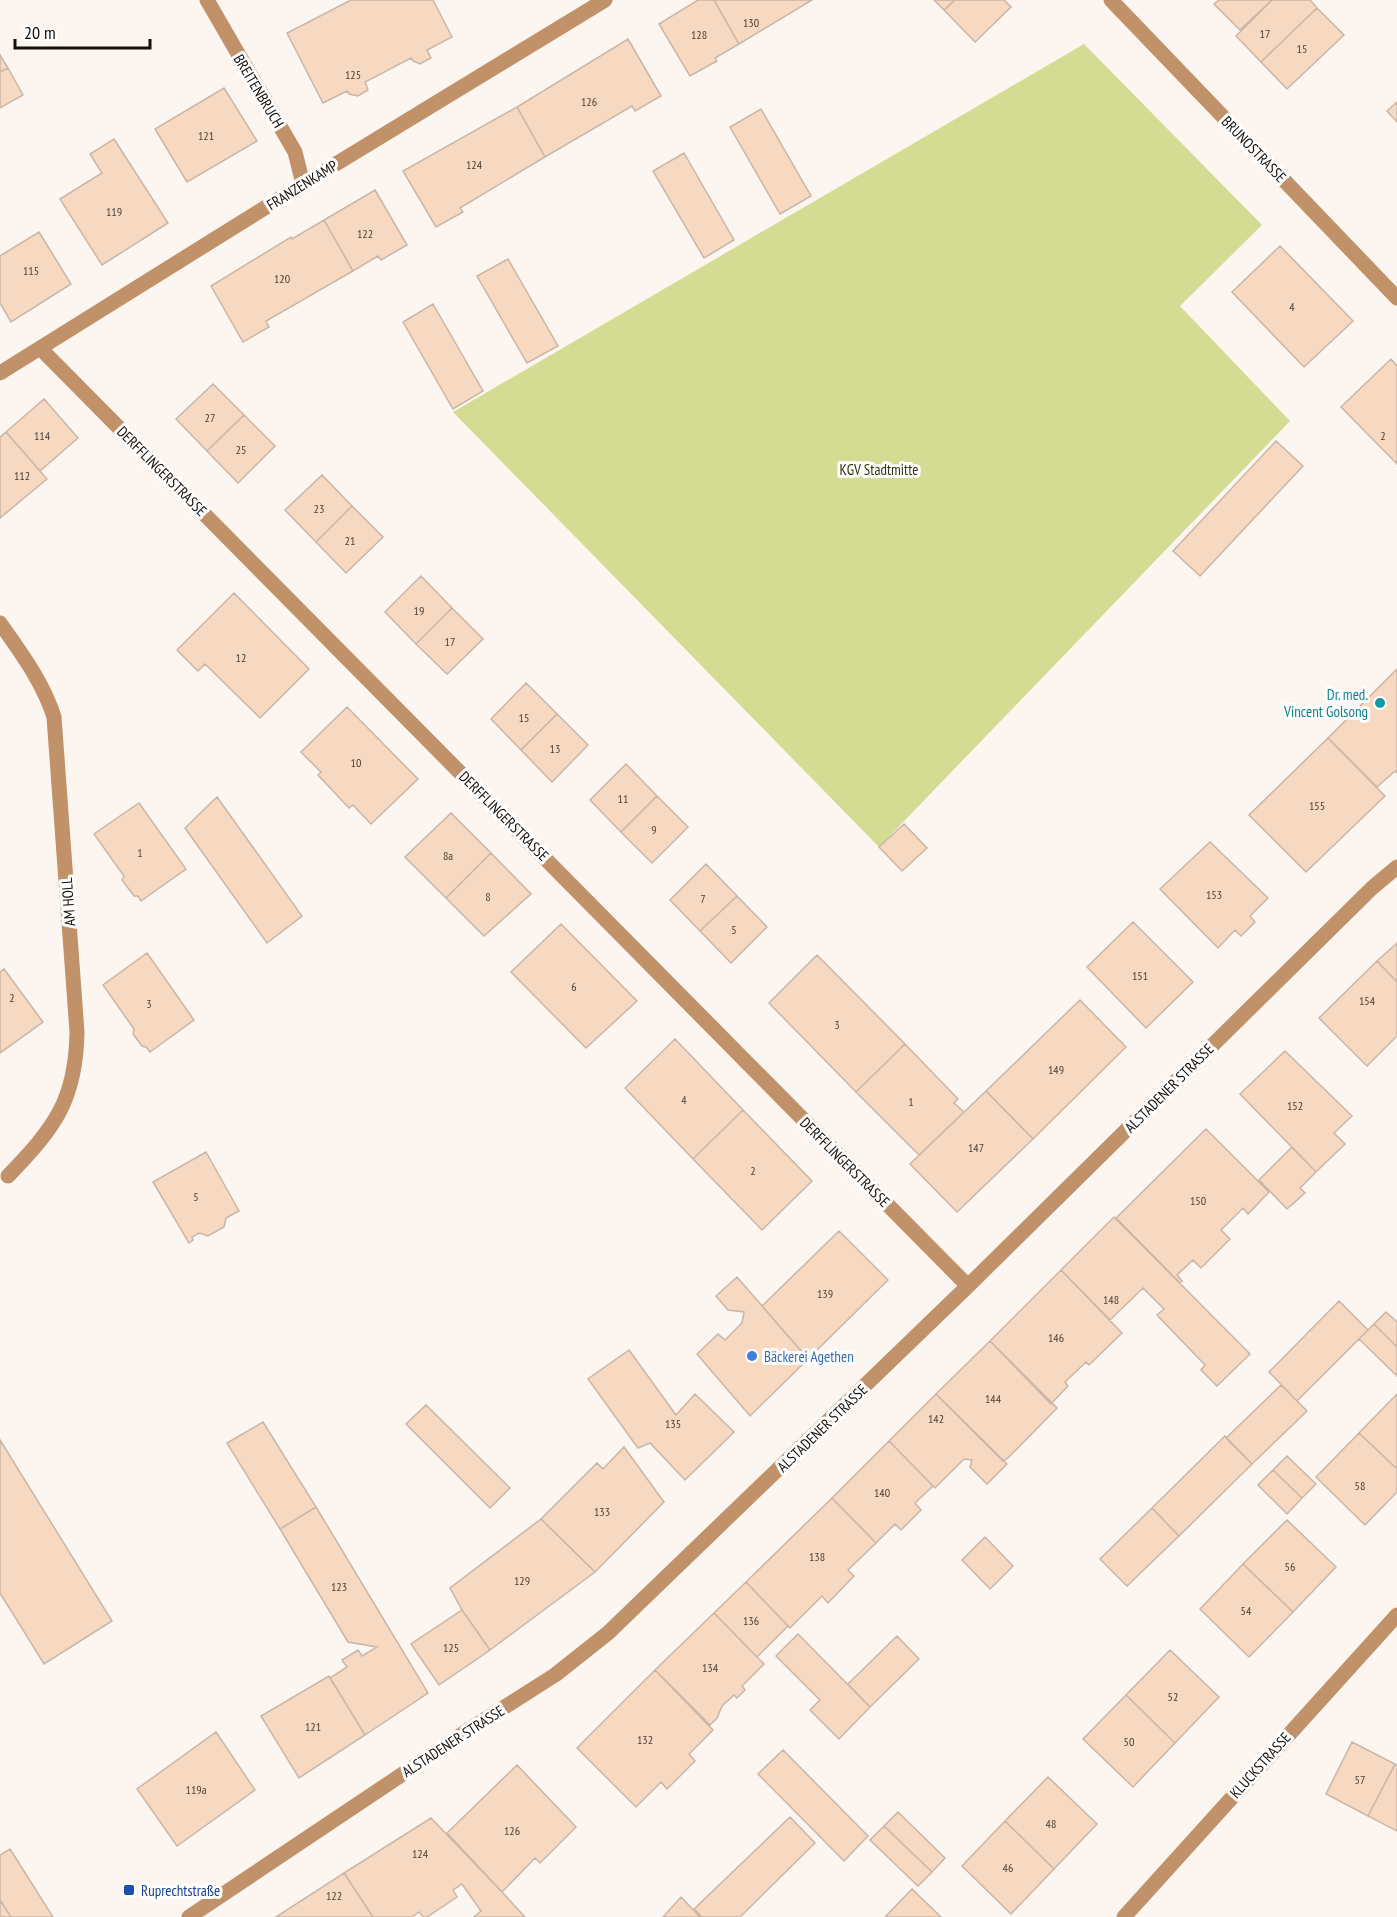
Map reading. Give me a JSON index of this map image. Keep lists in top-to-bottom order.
{
  "streets": {
    "street": [
      "BREITENBRUCH",
      "BRUNOSTRASSE",
      "FRANZENKAMP",
      "DERFFLINGERSTRASSE",
      "AM HOLL",
      "ALSTADENER STRASSE",
      "KLUCKSTRASSE"
    ]
  },
  "crossings": [
    ["BREITENBRUCH", "FRANZENKAMP"],
    ["FRANZENKAMP", "DERFFLINGERSTRASSE"],
    ["DERFFLINGERSTRASSE", "ALSTADENER STRASSE"]
  ],
  "parks": ["KGV Stadtmitte"],
  "places": {
    "other": ["Dr. med. Vincent Golsong", "Bäckerei Agethen"],
    "transit": ["Ruprechtstraße"]
  },
  "house_numbers": [
    "130",
    "17",
    "128",
    "15",
    "125",
    "126",
    "121",
    "124",
    "119",
    "122",
    "115",
    "120",
    "4",
    "27",
    "114",
    "2",
    "25",
    "112",
    "23",
    "21",
    "19",
    "17",
    "12",
    "15",
    "13",
    "10",
    "11",
    "155",
    "9",
    "1",
    "8a",
    "153",
    "8",
    "7",
    "5",
    "151",
    "6",
    "2",
    "154",
    "3",
    "3",
    "149",
    "4",
    "1",
    "152",
    "147",
    "2",
    "5",
    "150",
    "139",
    "148",
    "146",
    "144",
    "142",
    "135",
    "58",
    "140",
    "133",
    "138",
    "56",
    "129",
    "123",
    "54",
    "136",
    "125",
    "134",
    "52",
    "121",
    "132",
    "50",
    "57",
    "119a",
    "48",
    "126",
    "124",
    "46",
    "122"
  ],
  "scale_bar": "20 m"
}
